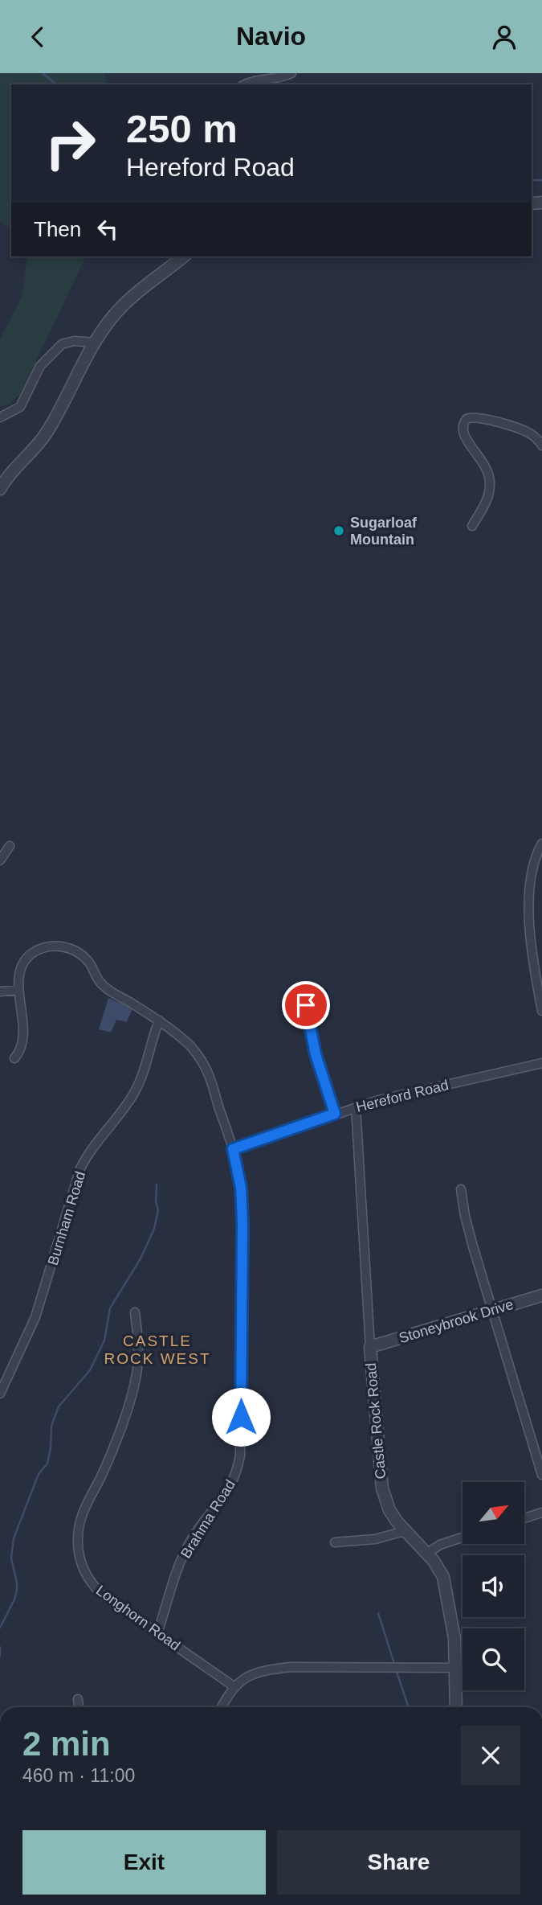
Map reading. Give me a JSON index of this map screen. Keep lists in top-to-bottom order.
{
  "streets": {
    "street": [
      "Hereford Road",
      "Burnham Road",
      "Stoneybrook Drive",
      "Castle Rock Road",
      "Brahma Road",
      "Longhorn Road"
    ]
  },
  "crossings": [
    ["Hereford Road", "Castle Rock Road"],
    ["Hereford Road", "Brahma Road"],
    ["Burnham Road", "Brahma Road"],
    ["Stoneybrook Drive", "Castle Rock Road"],
    ["Brahma Road", "Longhorn Road"]
  ],
  "districts": ["CASTLE ROCK WEST"],
  "places": ["Sugarloaf Mountain"],
  "north": "top right",
  "page": {
    "header": "Navio",
    "turn": ["250 m", "Hereford Road"],
    "then": "Then",
    "heading": ["2 min", "460 m · 11:00"],
    "buttons": ["Exit", "Share"]
  }
}
